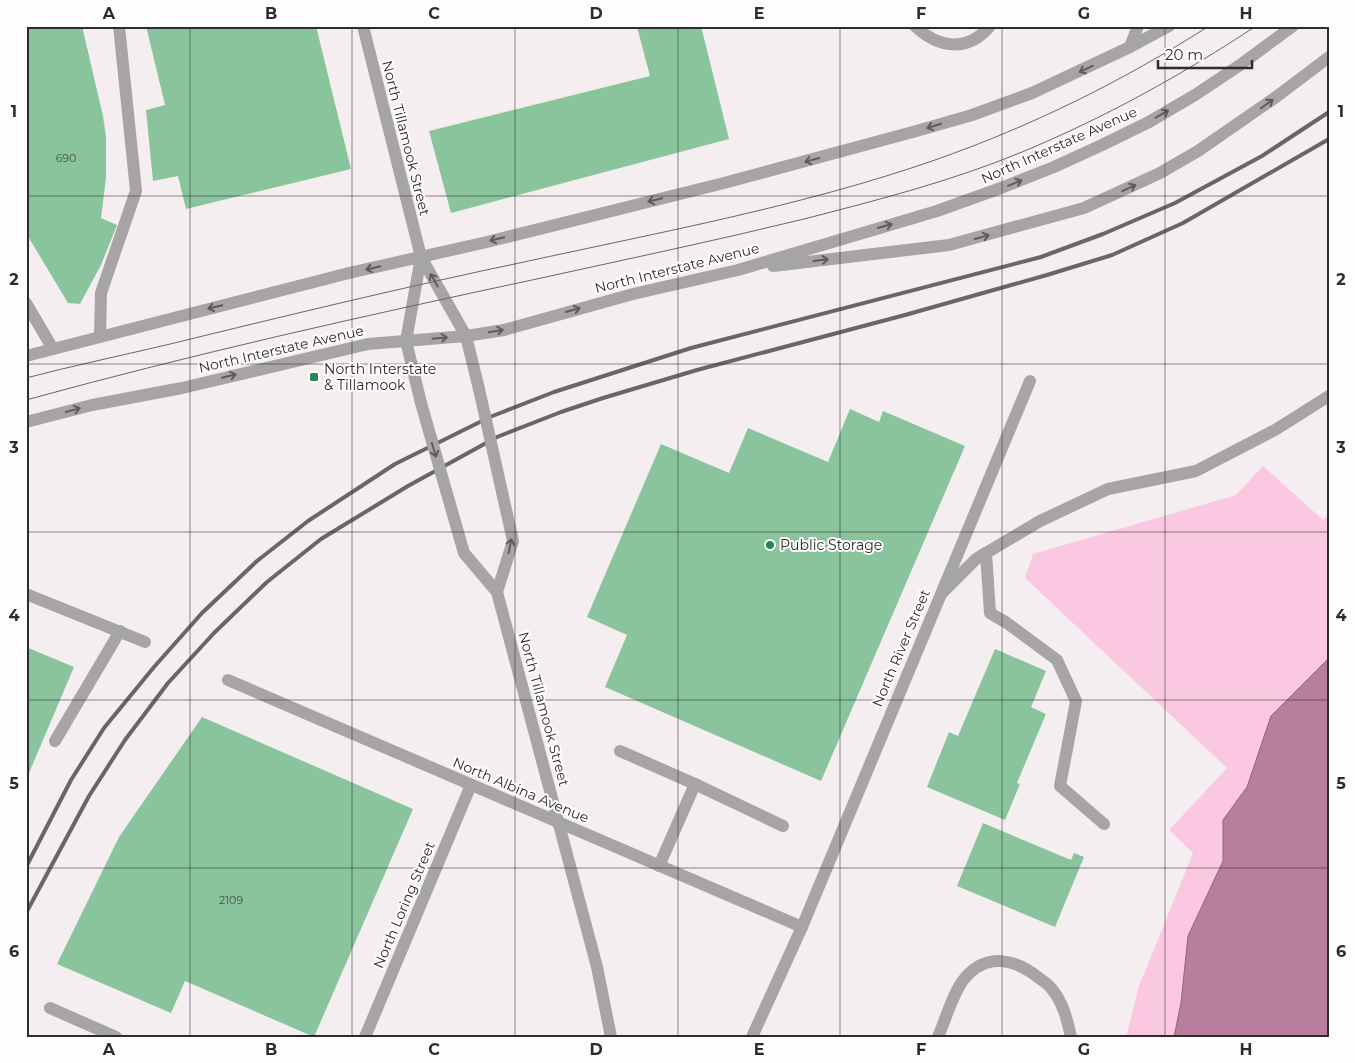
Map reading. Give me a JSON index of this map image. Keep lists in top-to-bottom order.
{
  "streets": {
    "street": [
      "North Tillamook Street",
      "North Interstate Avenue",
      "North River Street",
      "North Albina Avenue",
      "North Loring Street"
    ]
  },
  "crossings": [
    ["North Tillamook Street", "North Interstate Avenue"],
    ["North River Street", "North Albina Avenue"],
    ["North Albina Avenue", "North Loring Street"]
  ],
  "places": {
    "transit": ["North Interstate & Tillamook"],
    "other": ["Public Storage"]
  },
  "house_numbers": ["690", "2109"],
  "scale_bar": "20 m",
  "grid": {
    "columns": [
      "A",
      "B",
      "C",
      "D",
      "E",
      "F",
      "G",
      "H"
    ],
    "rows": [
      "1",
      "2",
      "3",
      "4",
      "5",
      "6"
    ]
  }
}
